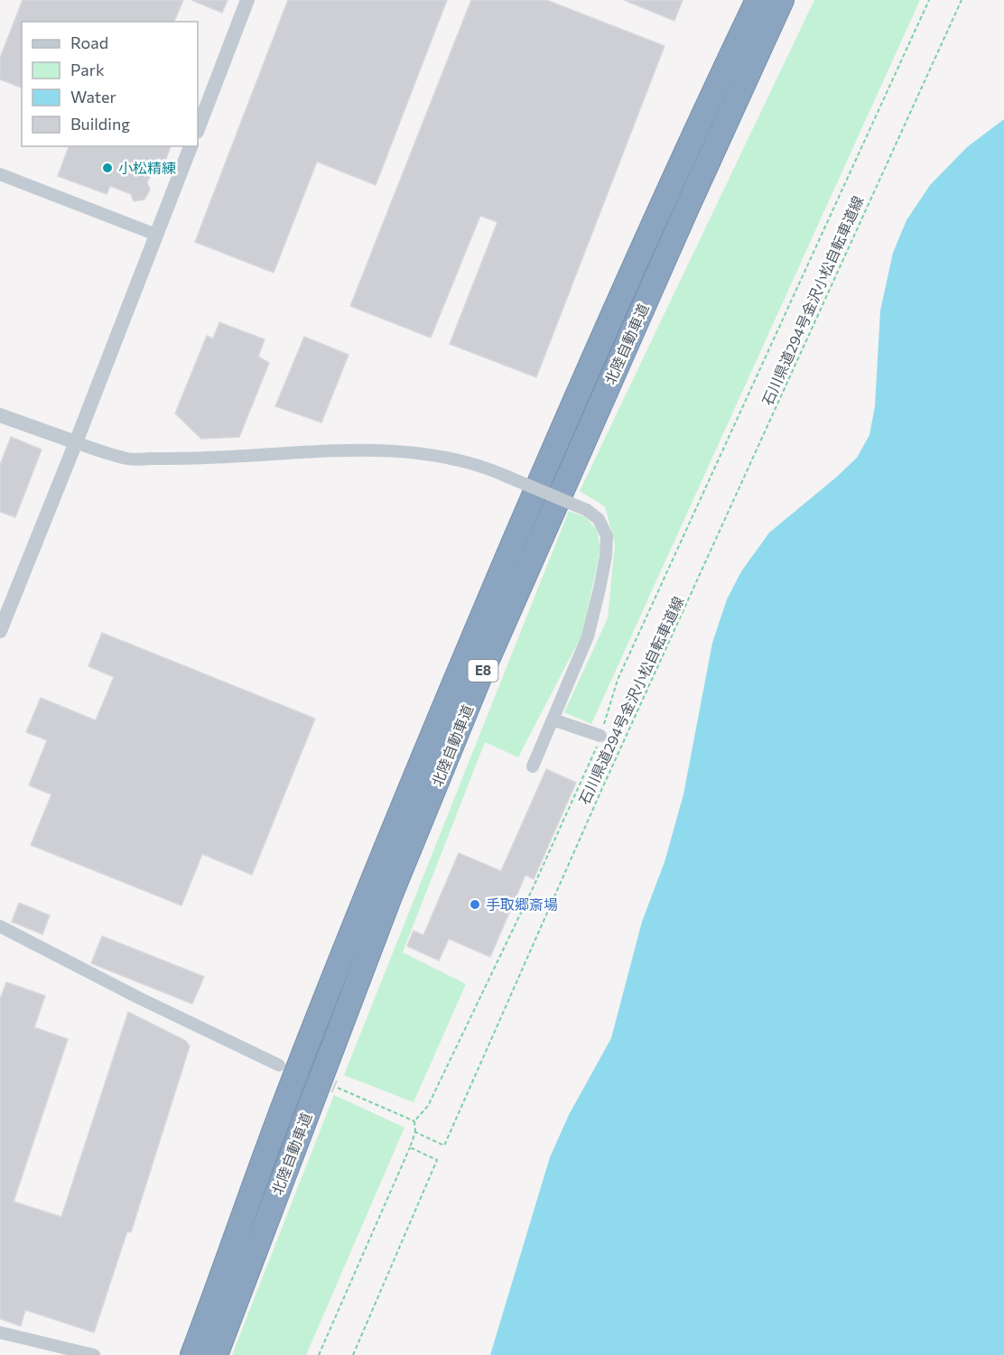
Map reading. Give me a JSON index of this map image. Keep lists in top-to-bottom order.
{
  "streets": {
    "highway": ["北陸自動車道", "E8"],
    "path": ["石川県道294号金沢小松自転車道線"]
  },
  "places": ["小松精練", "手取郷斎場"],
  "legend": [
    "Road",
    "Park",
    "Water",
    "Building"
  ]
}
